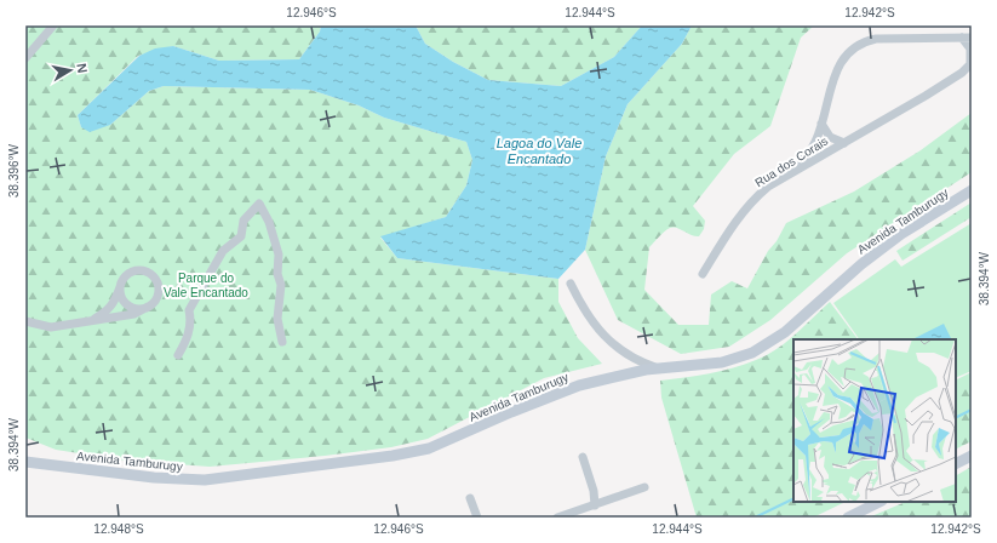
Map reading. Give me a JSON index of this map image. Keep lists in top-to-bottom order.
{
  "streets": {
    "main road": ["Avenida Tamburugy"],
    "street": ["Rua dos Corais"]
  },
  "water": ["Lagoa do Vale Encantado"],
  "parks": ["Parque do Vale Encantado"],
  "north": "right",
  "coordinates": [
    "12.946°S",
    "12.944°S",
    "12.942°S",
    "38.396°W",
    "38.394°W",
    "12.948°S"
  ]
}
